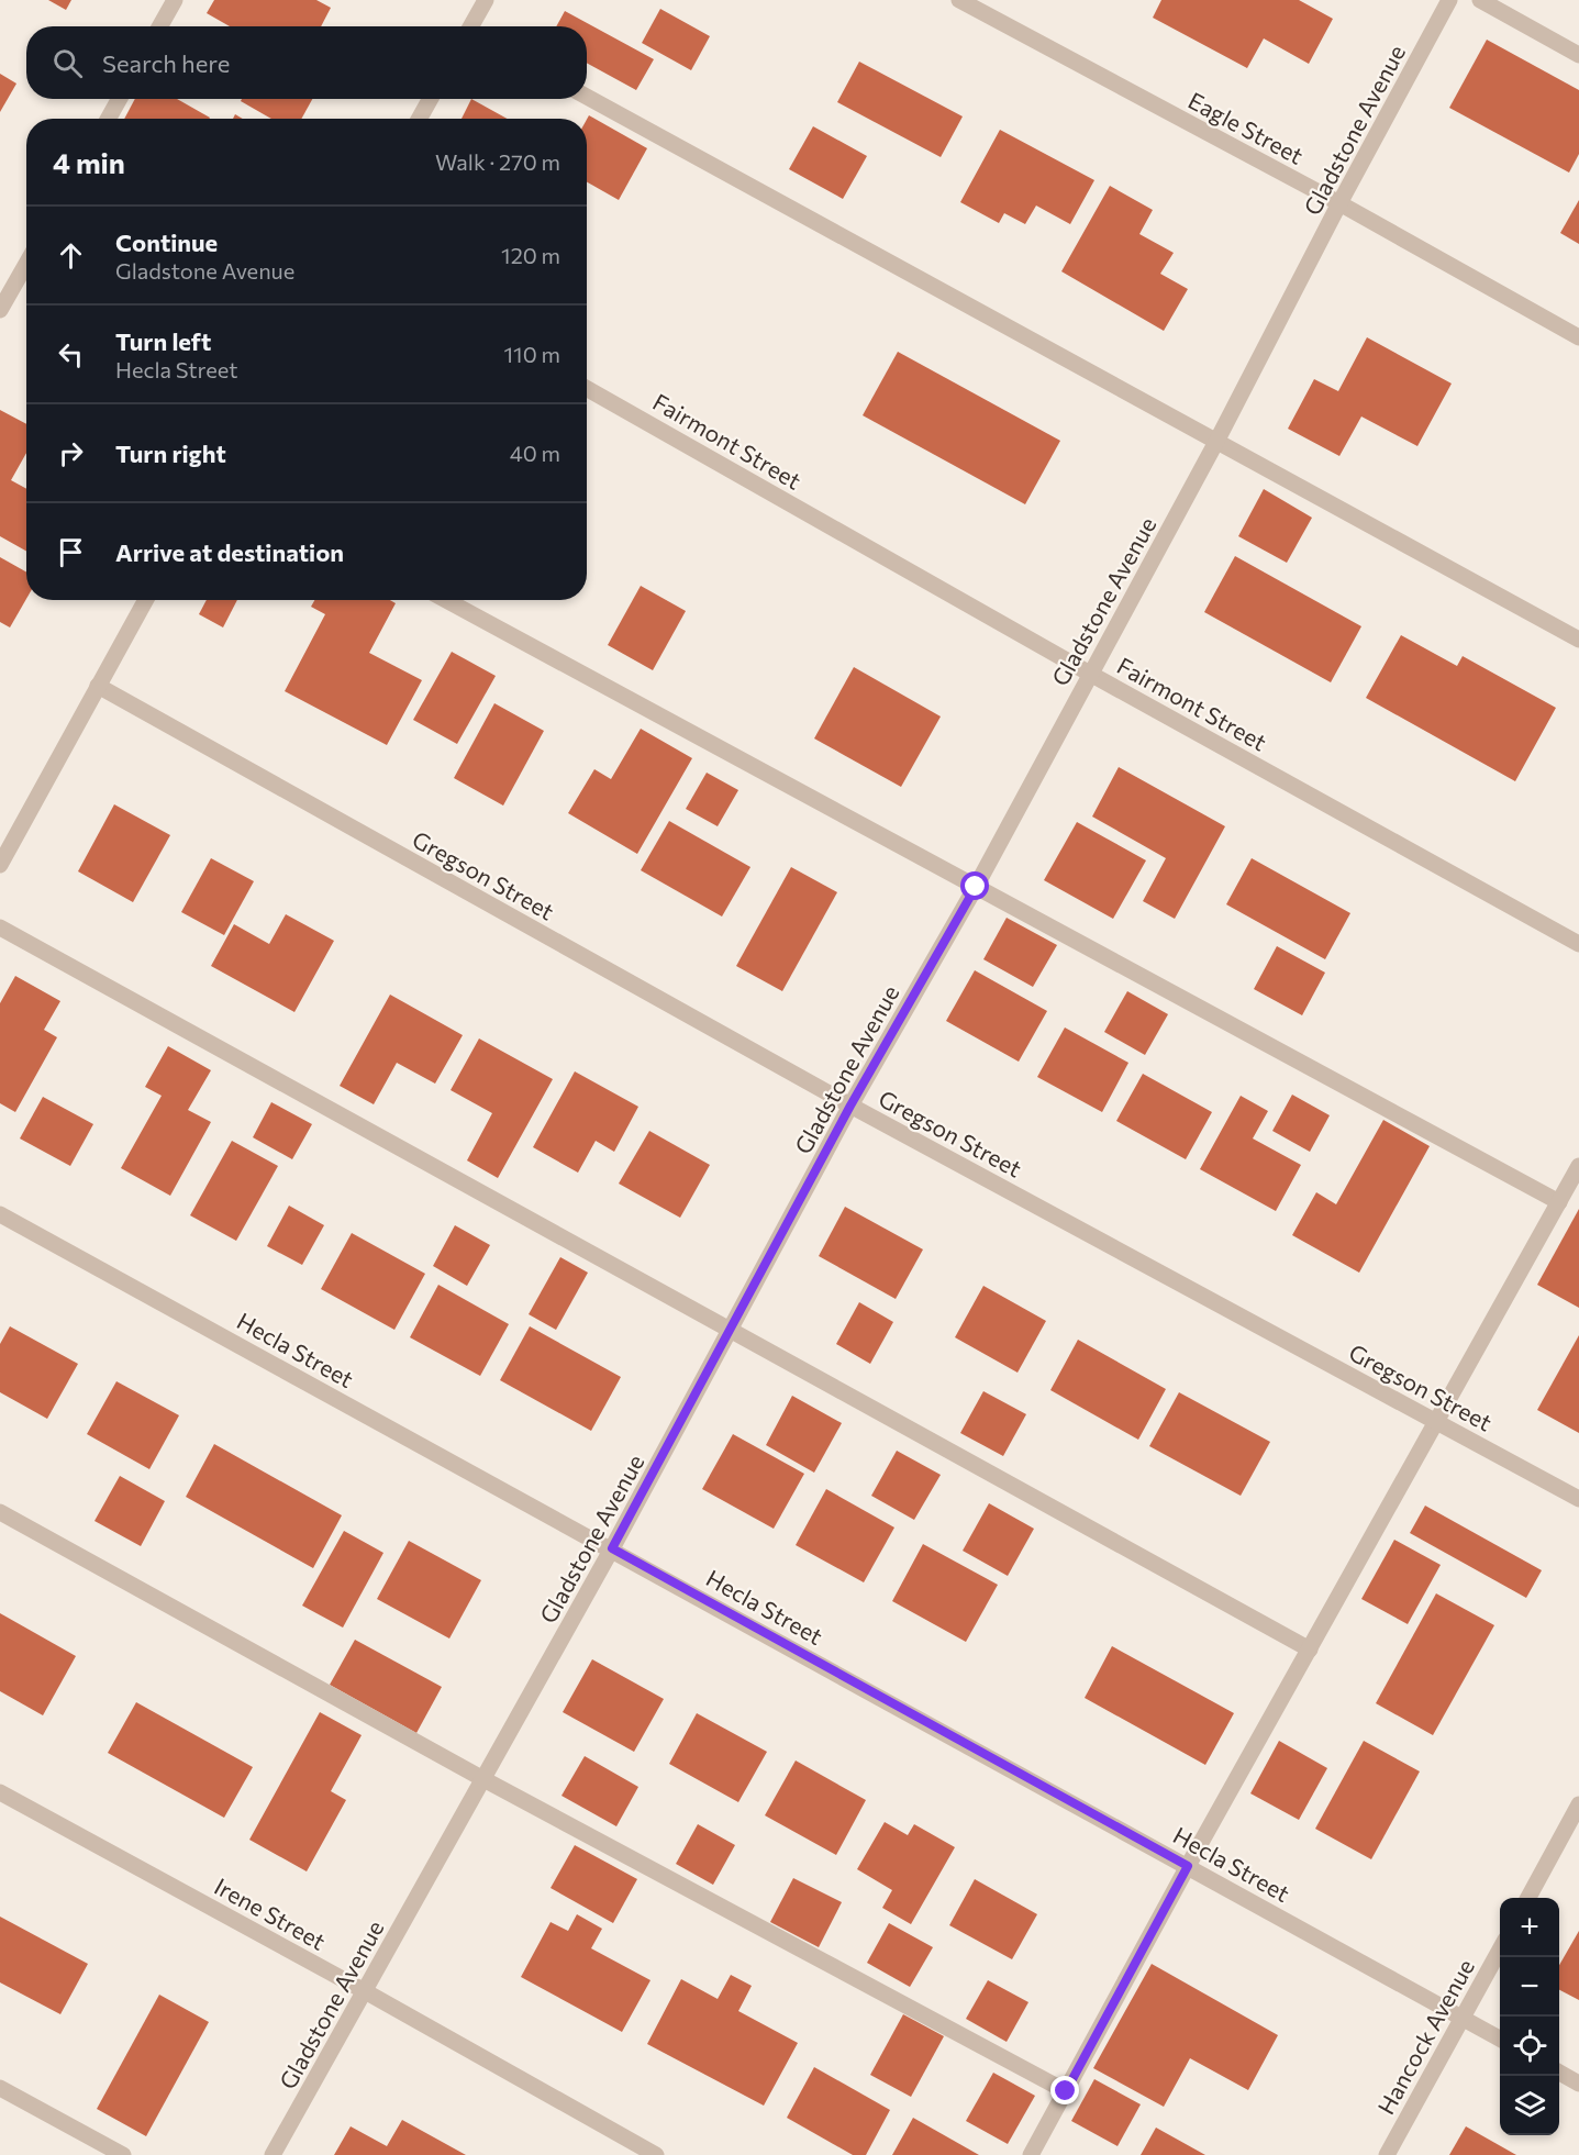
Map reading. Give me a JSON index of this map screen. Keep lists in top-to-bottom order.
{
  "streets": {
    "street": [
      "Eagle Street",
      "Gladstone Avenue",
      "Fairmont Street",
      "Gregson Street",
      "Hecla Street",
      "Irene Street",
      "Hancock Avenue"
    ]
  },
  "crossings": [
    ["Eagle Street", "Gladstone Avenue"],
    ["Gladstone Avenue", "Fairmont Street"],
    ["Gladstone Avenue", "Gregson Street"],
    ["Gladstone Avenue", "Hecla Street"],
    ["Gladstone Avenue", "Irene Street"],
    ["Hecla Street", "Hancock Avenue"]
  ],
  "page": {
    "search": "Search here",
    "heading": ["4 min", "Walk · 270 m"],
    "list": [
      ["Continue", "Gladstone Avenue", "120 m"],
      ["Turn left", "Hecla Street", "110 m"],
      ["Turn right", "40 m"],
      "Arrive at destination"
    ],
    "map_buttons": ["+", "−"]
  }
}
